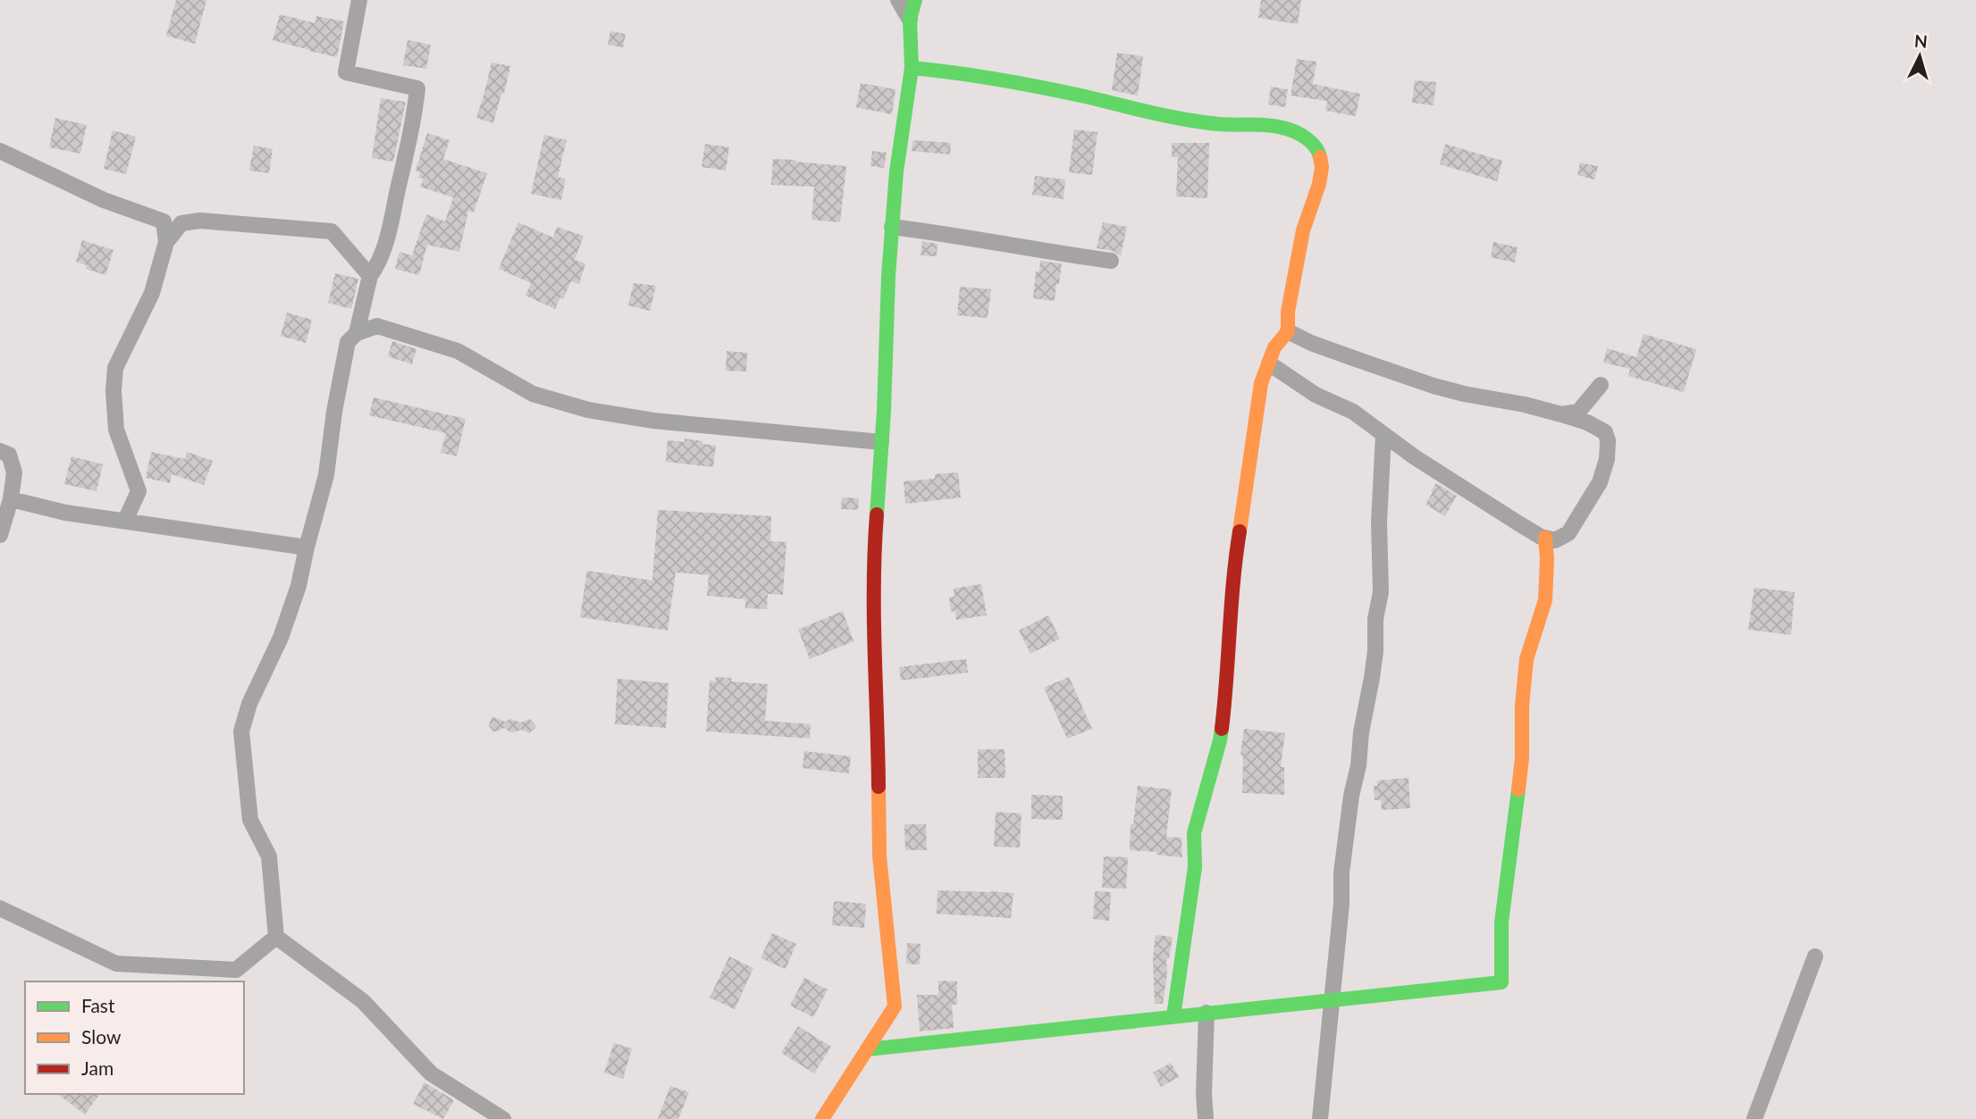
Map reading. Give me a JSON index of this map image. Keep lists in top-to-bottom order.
{
  "legend": ["Fast", "Slow", "Jam"],
  "north": "top"
}
